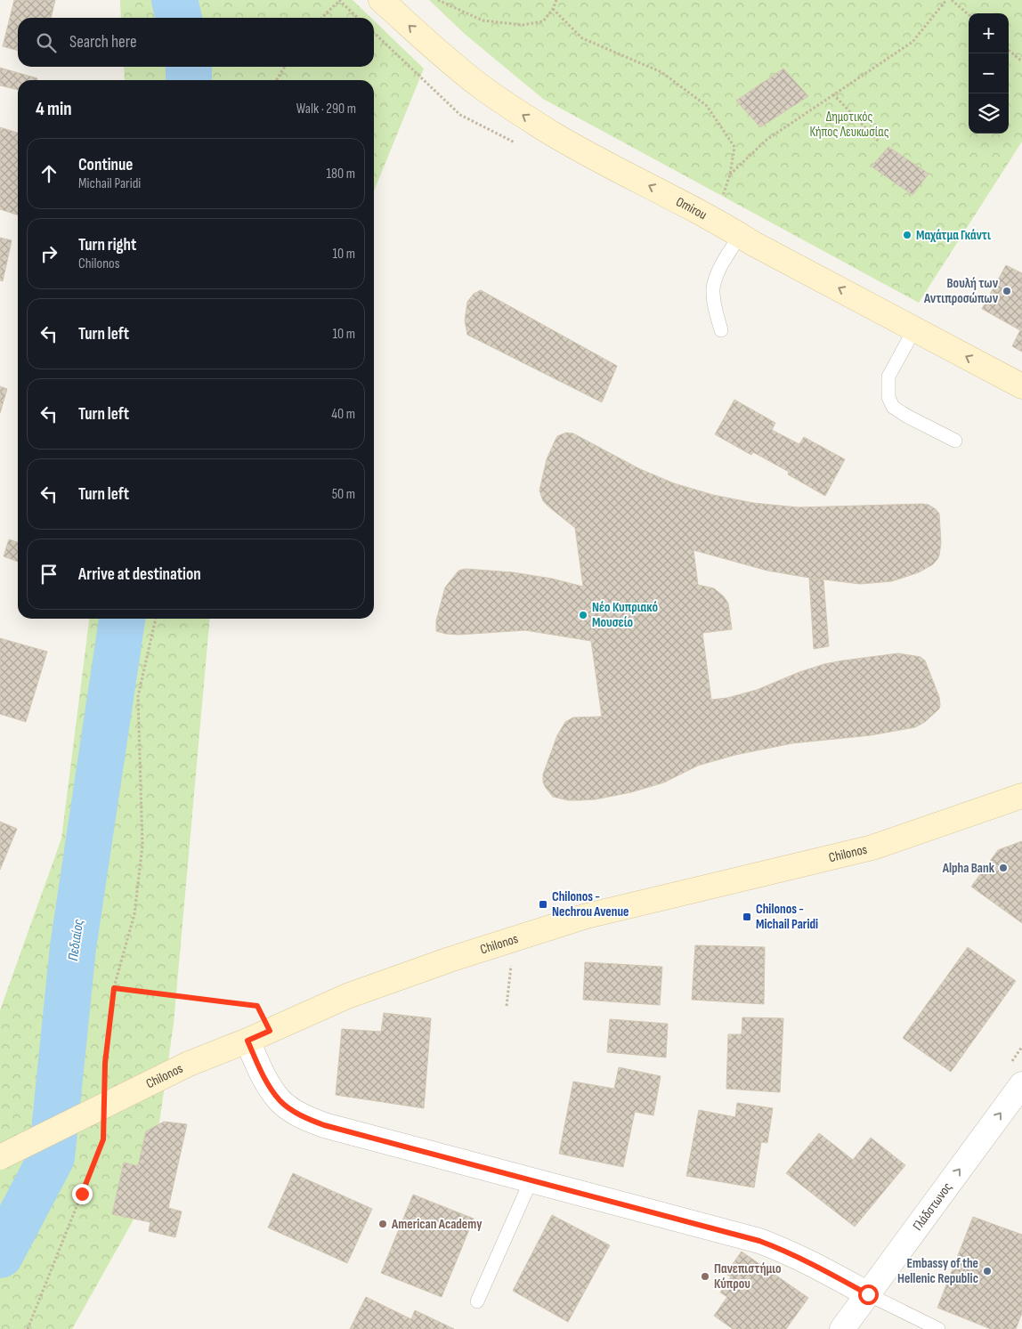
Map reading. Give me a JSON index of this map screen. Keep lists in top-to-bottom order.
{
  "streets": {
    "main road": ["Omirou", "Chilonos"],
    "street": ["Γλάδστωνος"]
  },
  "one_way": ["Omirou", "Γλάδστωνος"],
  "water": ["Πεδιαίος"],
  "parks": ["Δημοτικός Κήπος Λευκωσίας"],
  "places": {
    "other": [
      "Μαχάτμα Γκάντι",
      "Βουλή των Αντιπροσώπων",
      "Νέο Κυπριακό Μουσείο",
      "Alpha Bank",
      "American Academy",
      "Embassy of the Hellenic Republic",
      "Πανεπιστήμιο Κύπρου"
    ],
    "transit": ["Chilonos - Nechrou Avenue", "Chilonos - Michail Paridi"]
  },
  "page": {
    "map_buttons": ["+", "−"],
    "search": "Search here",
    "heading": ["4 min", "Walk · 290 m"],
    "list": [
      ["Continue", "Michail Paridi", "180 m"],
      ["Turn right", "Chilonos", "10 m"],
      ["Turn left", "10 m"],
      ["Turn left", "40 m"],
      ["Turn left", "50 m"],
      "Arrive at destination"
    ]
  }
}
